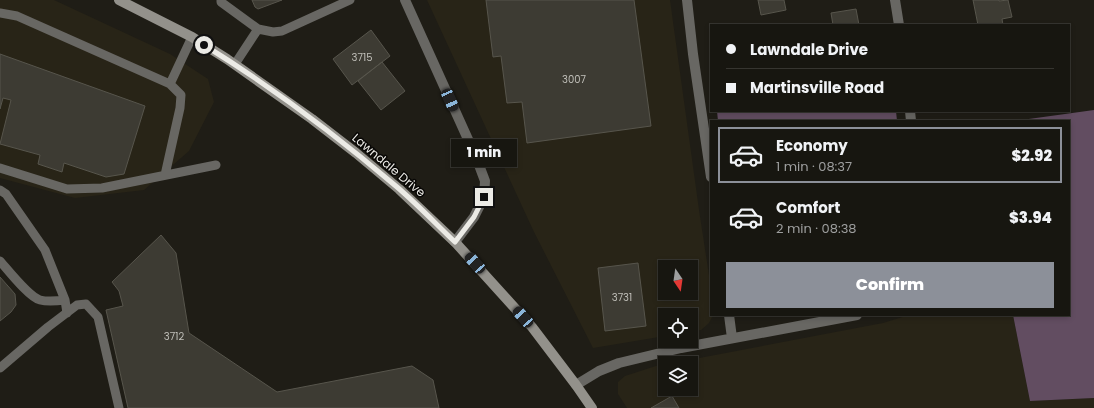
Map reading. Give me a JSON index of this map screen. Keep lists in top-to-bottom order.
{
  "streets": {
    "main road": ["Lawndale Drive"]
  },
  "house_numbers": [
    "3715",
    "3007",
    "3731",
    "3712"
  ],
  "north": "bottom",
  "page": {
    "banner": ["Lawndale Drive", "Martinsville Road"],
    "list": [
      {
        "name": "Economy",
        "note": "1 min · 08:37",
        "value": "$2.92"
      },
      {
        "name": "Comfort",
        "note": "2 min · 08:38",
        "value": "$3.94"
      }
    ],
    "bubble": "1 min",
    "buttons": "Confirm"
  }
}
